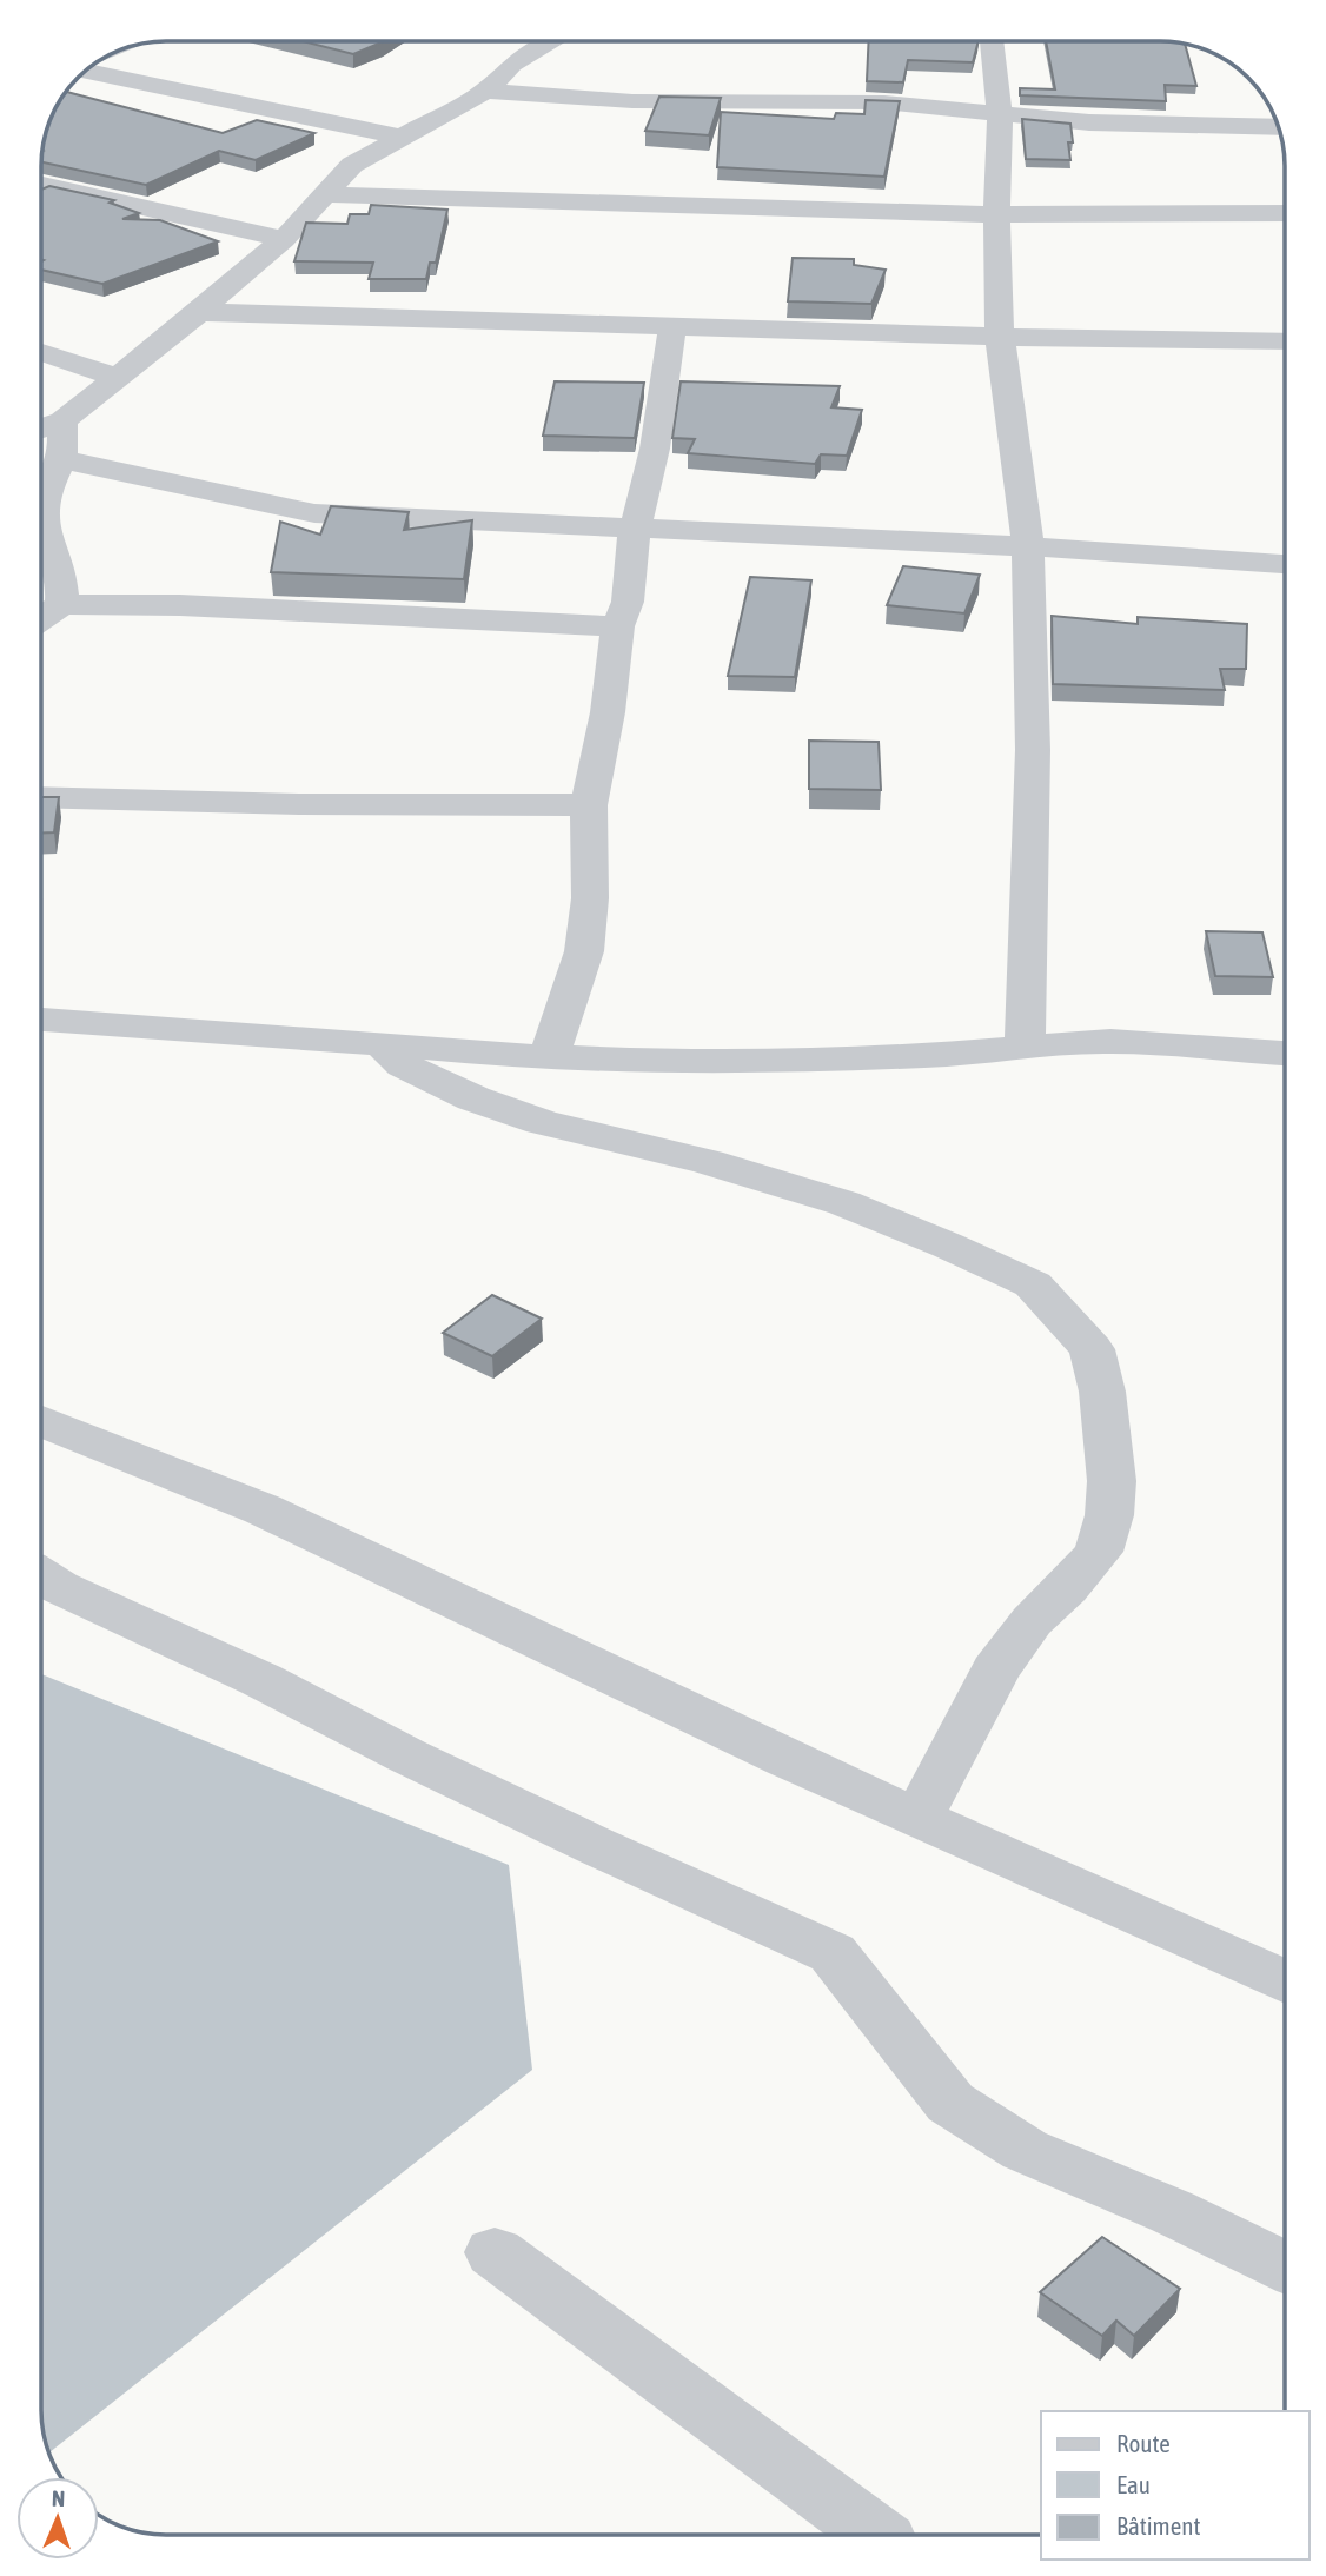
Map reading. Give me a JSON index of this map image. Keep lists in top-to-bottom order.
{
  "legend": ["Route", "Eau", "Bâtiment"],
  "north": "top"
}
